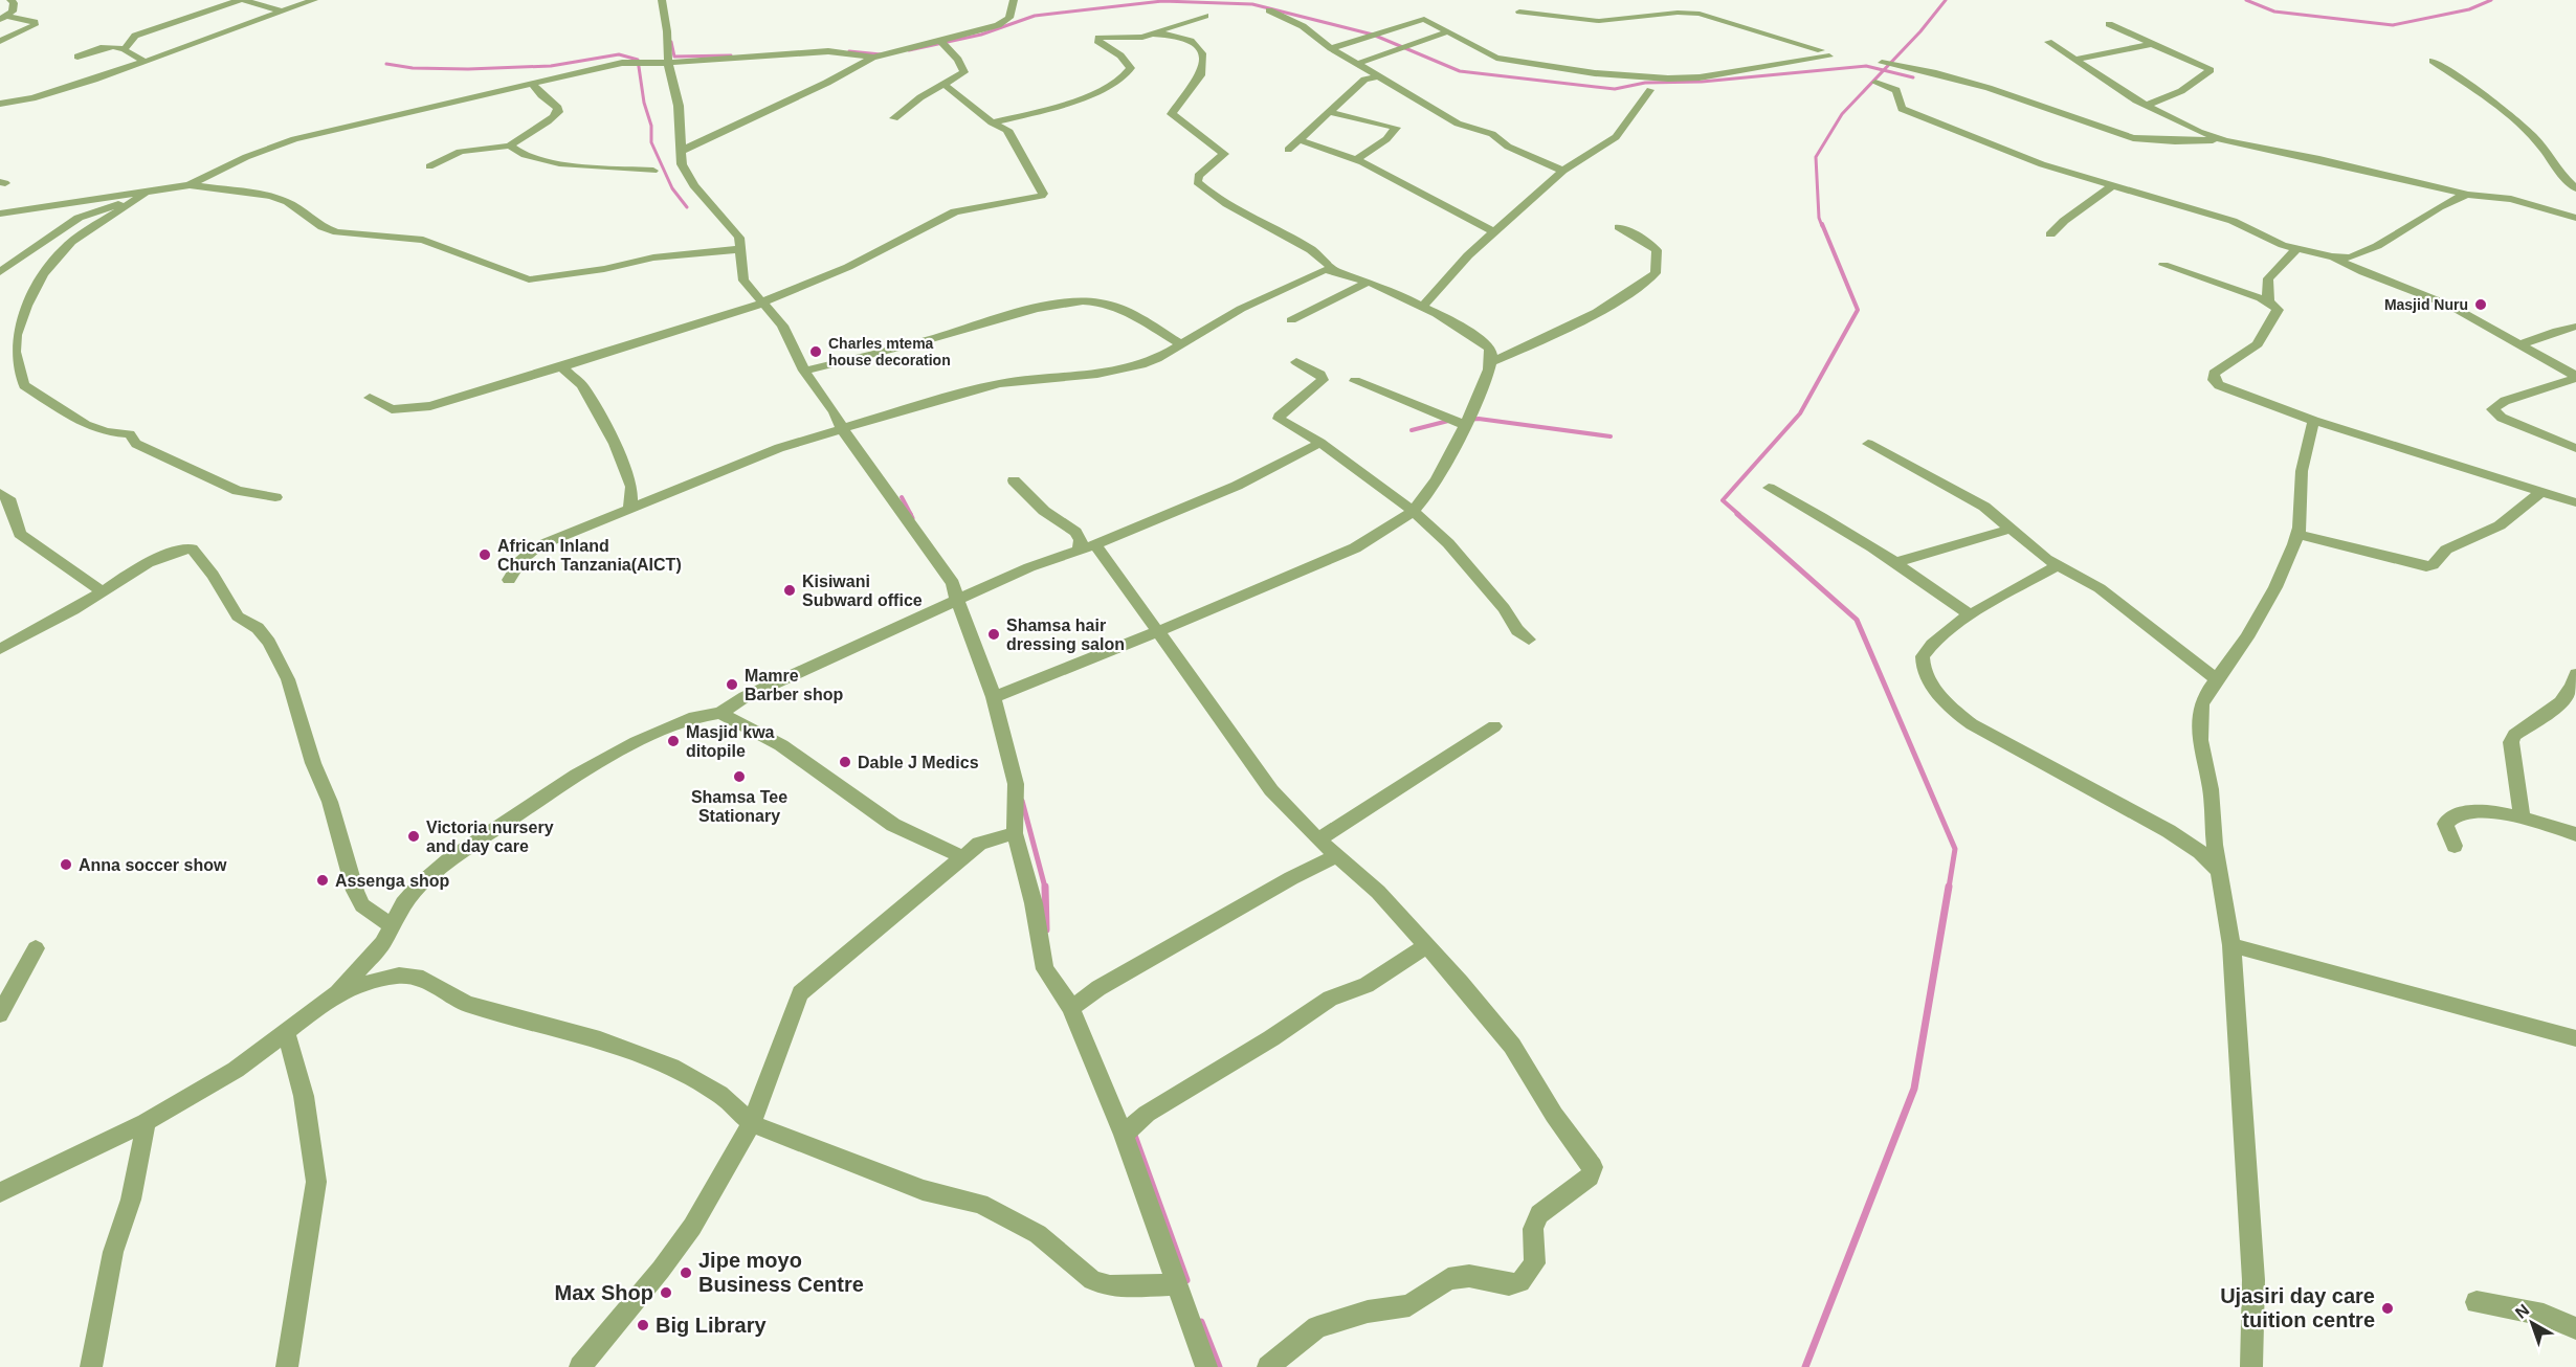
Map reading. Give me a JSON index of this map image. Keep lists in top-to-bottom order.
{
  "places": [
    "Masjid Nuru",
    "Charles mtema house decoration",
    "African Inland Church Tanzania(AICT)",
    "Kisiwani Subward office",
    "Shamsa hair dressing salon",
    "Mamre Barber shop",
    "Masjid kwa ditopile",
    "Dable J Medics",
    "Shamsa Tee Stationary",
    "Victoria nursery and day care",
    "Anna soccer show",
    "Assenga shop",
    "Jipe moyo Business Centre",
    "Max Shop",
    "Ujasiri day care tuition centre",
    "Big Library"
  ],
  "north": "top left"
}
